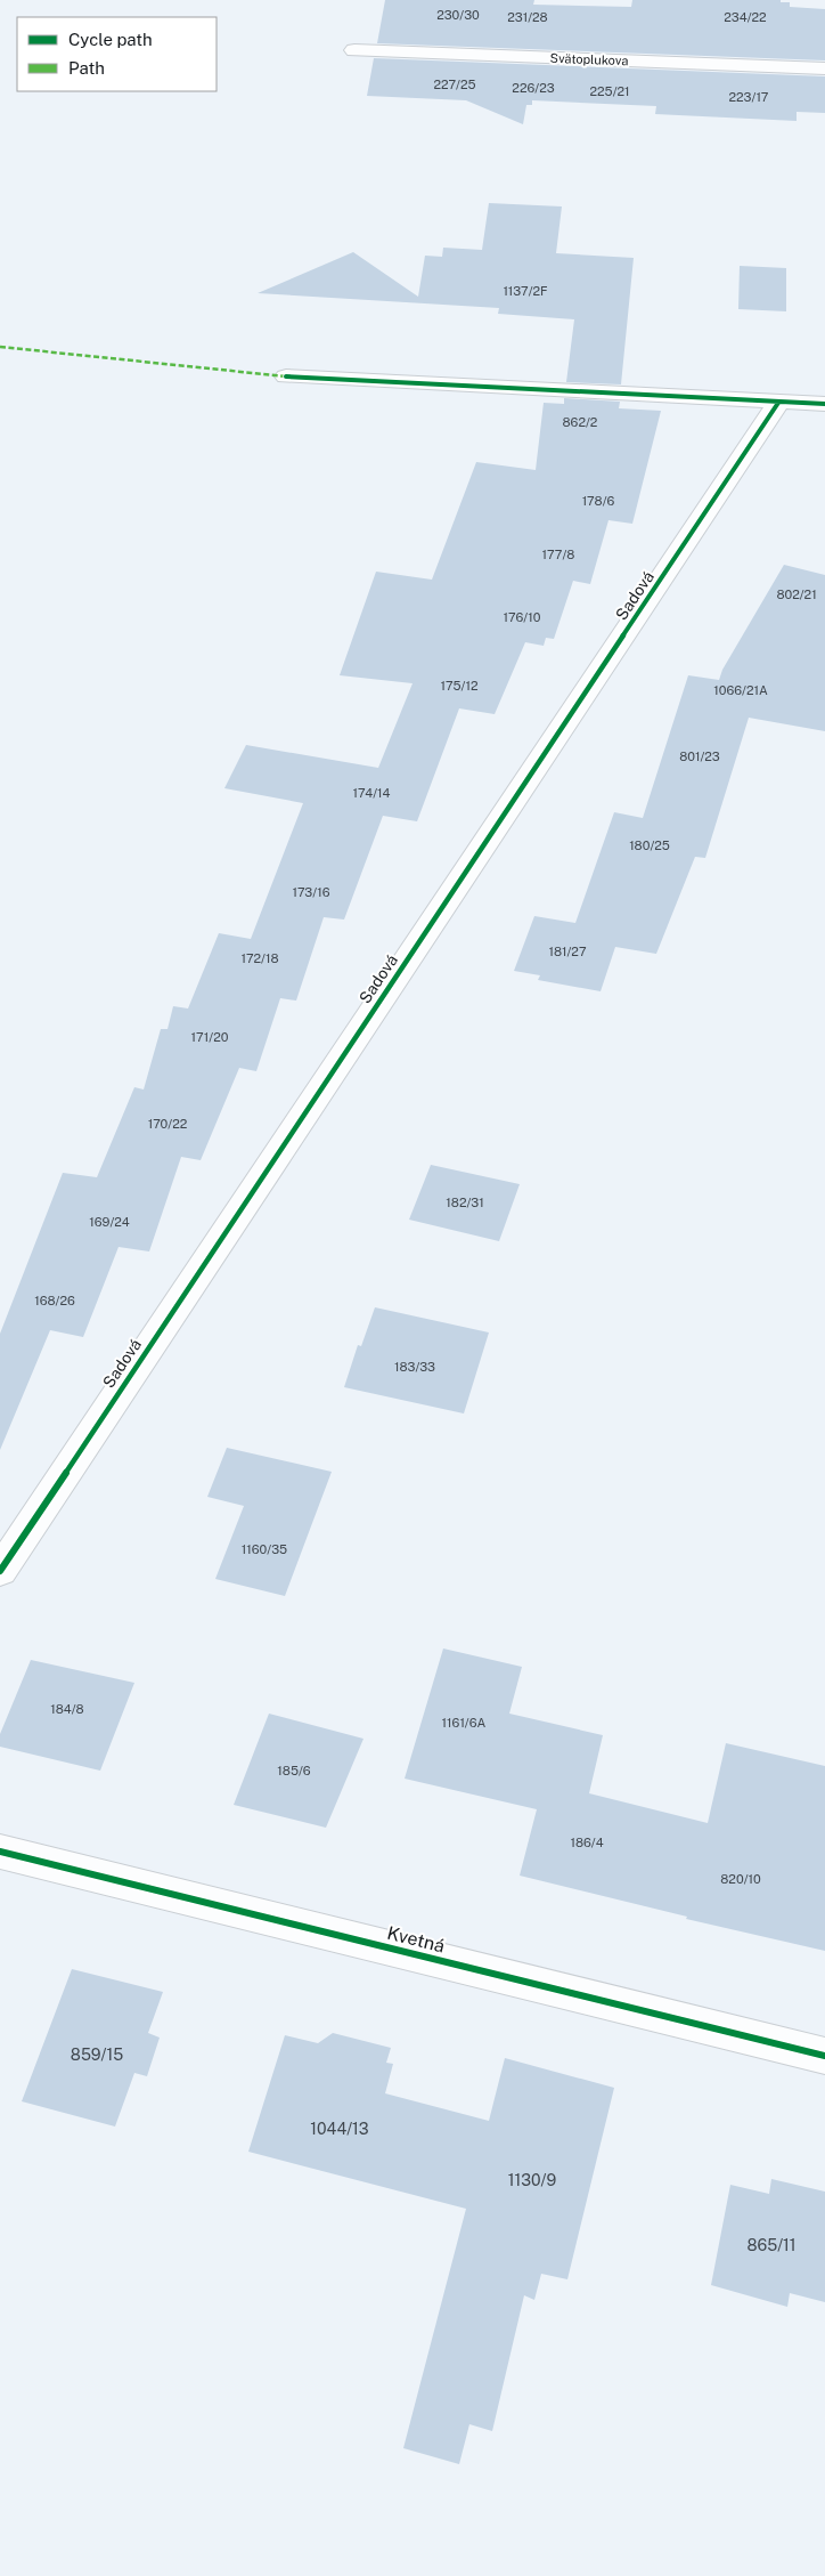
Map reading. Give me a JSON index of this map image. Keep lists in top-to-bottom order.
{
  "streets": {
    "street": ["Svätoplukova", "Sadová", "Kvetná"]
  },
  "house_numbers": [
    "230/30",
    "231/28",
    "234/22",
    "227/25",
    "226/23",
    "225/21",
    "223/17",
    "1137/2F",
    "862/2",
    "178/6",
    "177/8",
    "802/21",
    "176/10",
    "175/12",
    "1066/21A",
    "801/23",
    "174/14",
    "180/25",
    "173/16",
    "181/27",
    "172/18",
    "171/20",
    "170/22",
    "182/31",
    "169/24",
    "168/26",
    "183/33",
    "1160/35",
    "184/8",
    "1161/6A",
    "185/6",
    "186/4",
    "820/10",
    "859/15",
    "1044/13",
    "1130/9",
    "865/11"
  ],
  "legend": ["Cycle path", "Path"]
}
